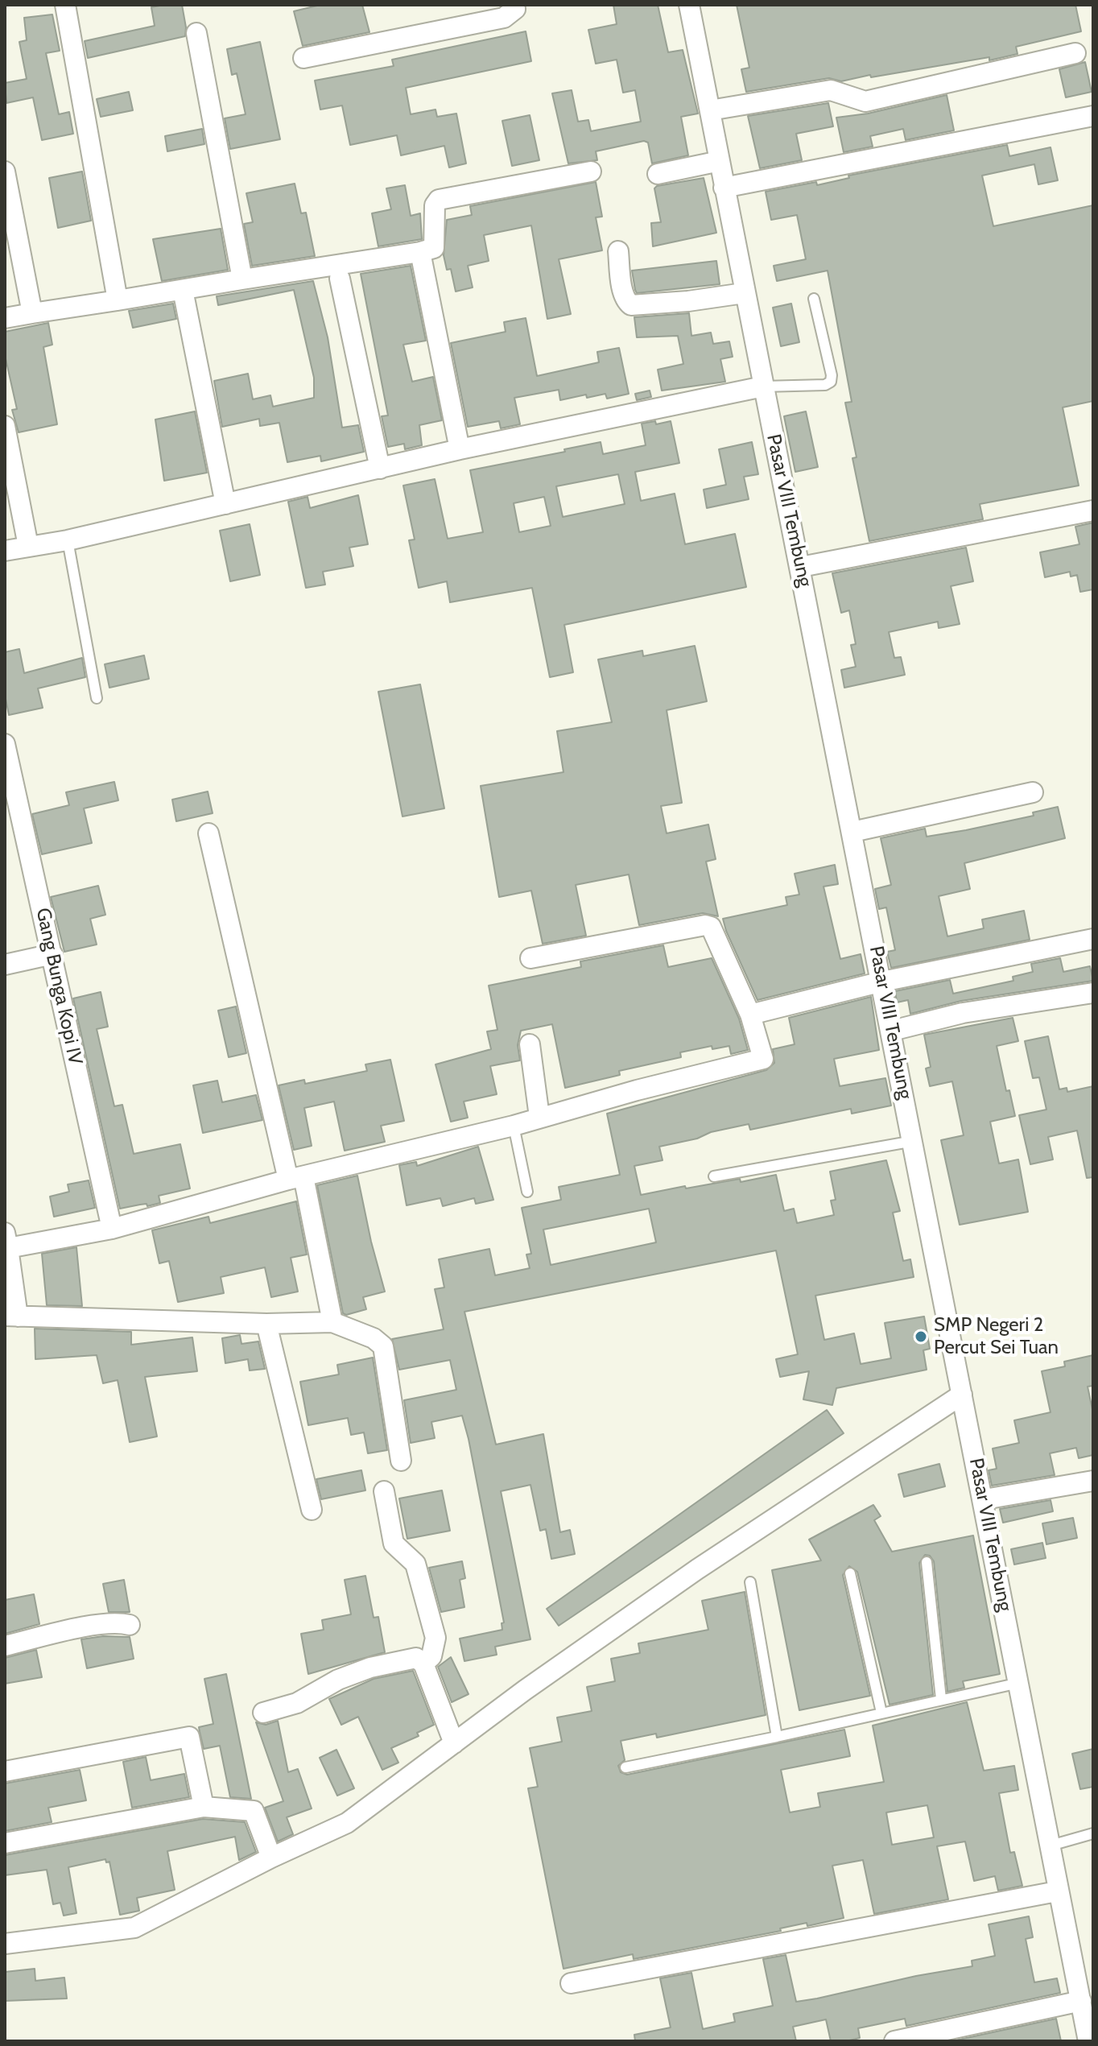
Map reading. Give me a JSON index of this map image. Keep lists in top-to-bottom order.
{
  "streets": {
    "street": ["Pasar VIII Tembung", "Gang Bunga Kopi IV"]
  },
  "places": ["SMP Negeri 2 Percut Sei Tuan"]
}
